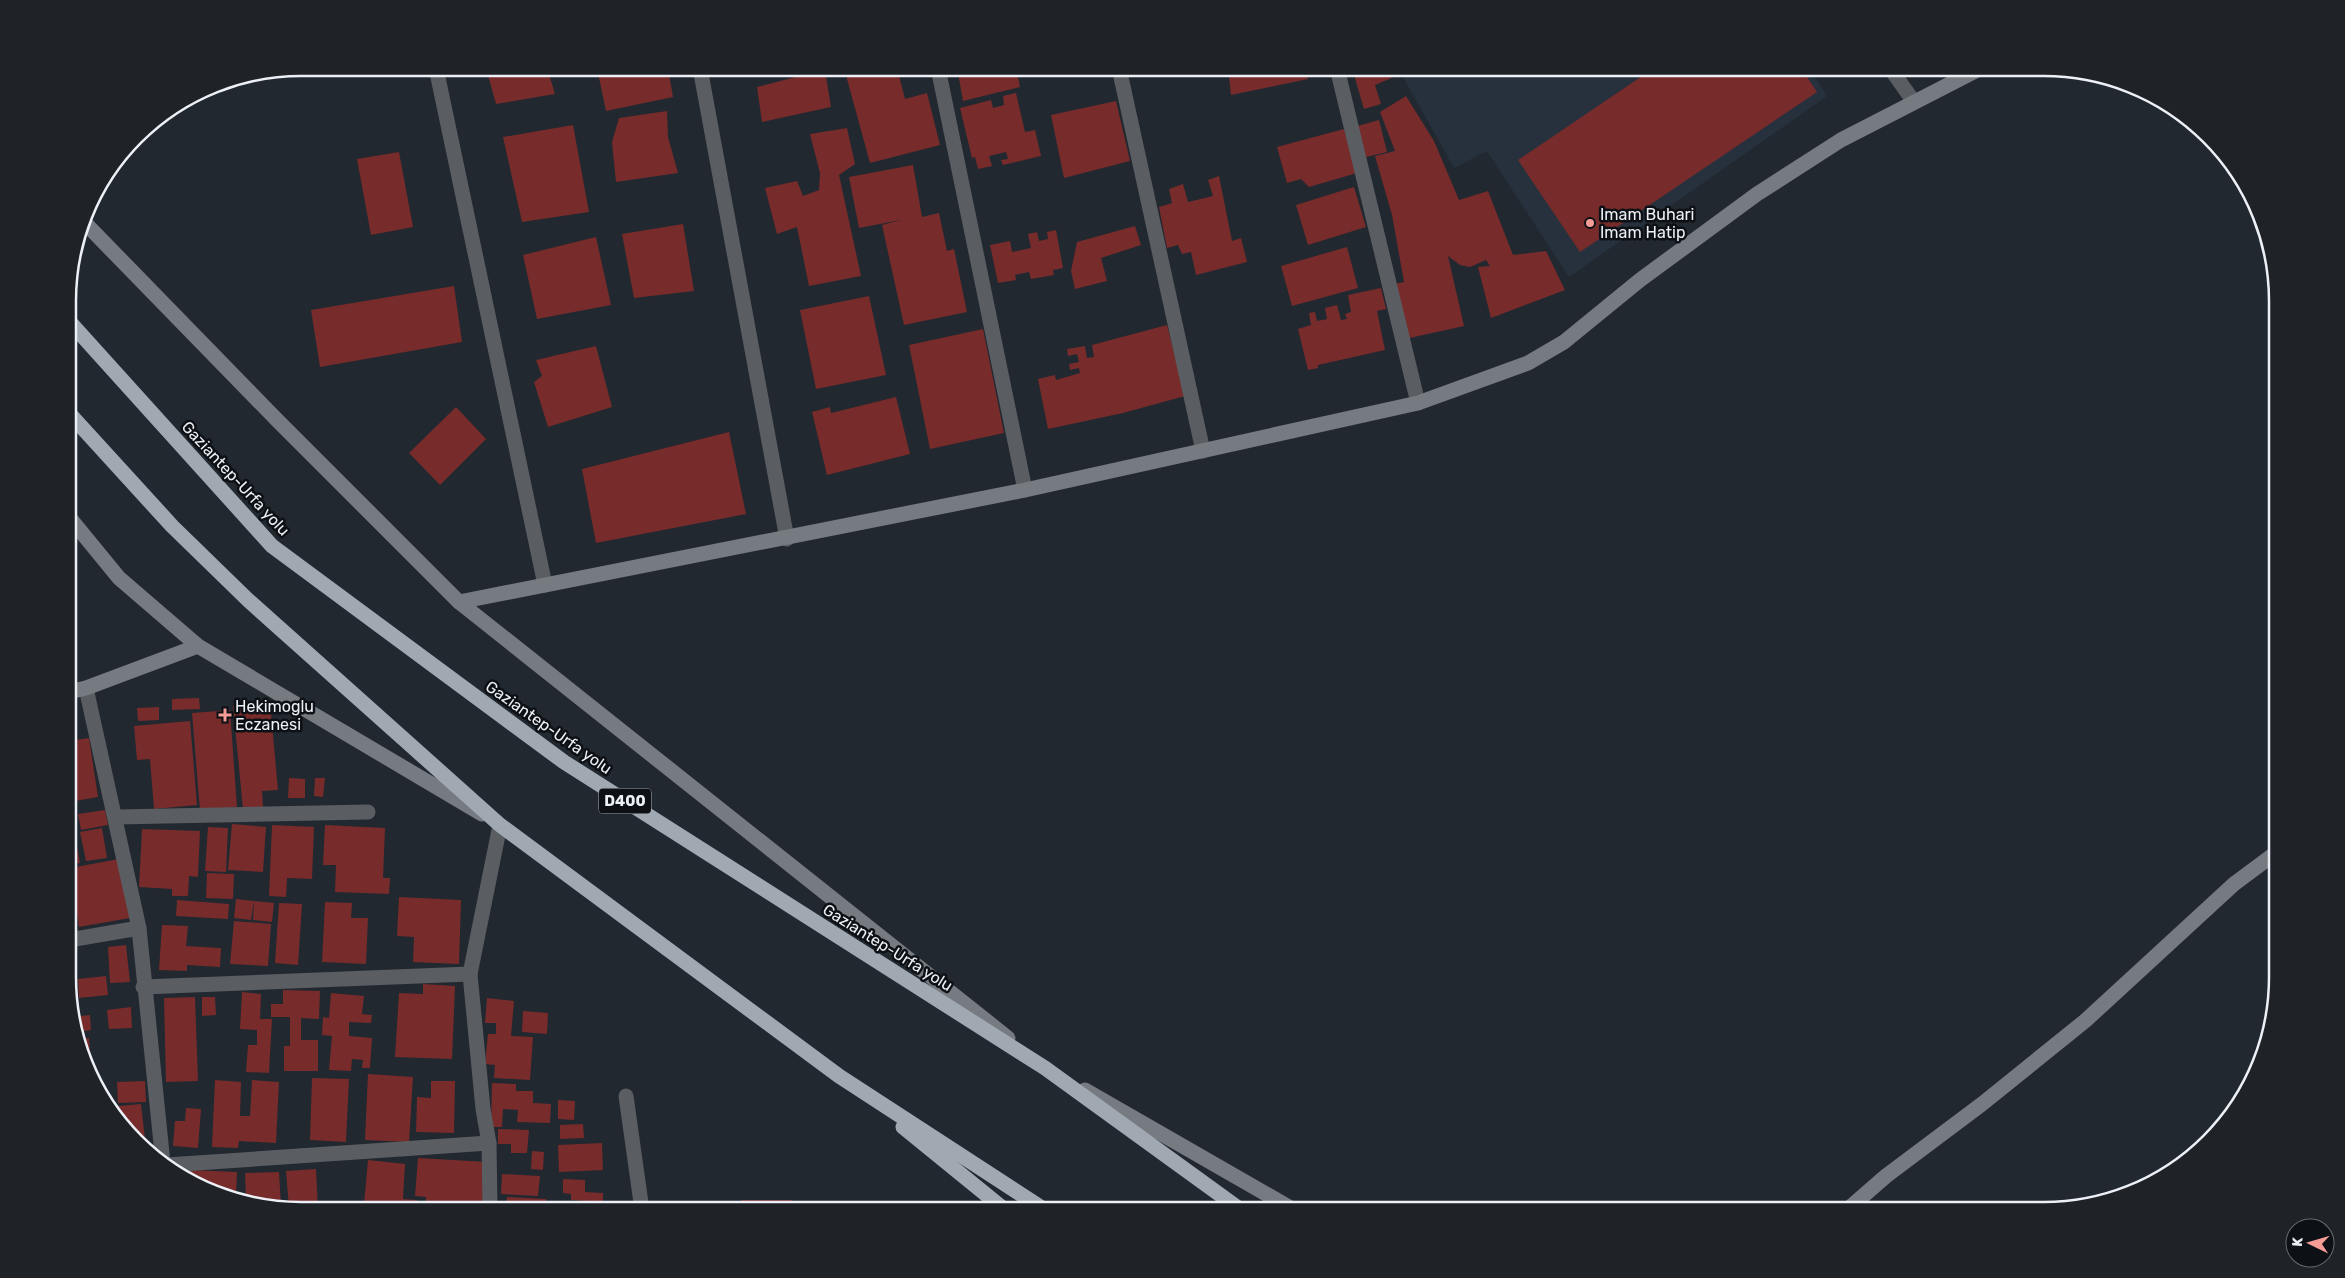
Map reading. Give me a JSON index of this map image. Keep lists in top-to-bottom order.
{
  "streets": {
    "highway": ["Gaziantep-Urfa yolu", "D400"]
  },
  "places": {
    "other": ["Imam Buhari Imam Hatip"],
    "health": ["Hekimoglu Eczanesi"]
  },
  "north": "left"
}
